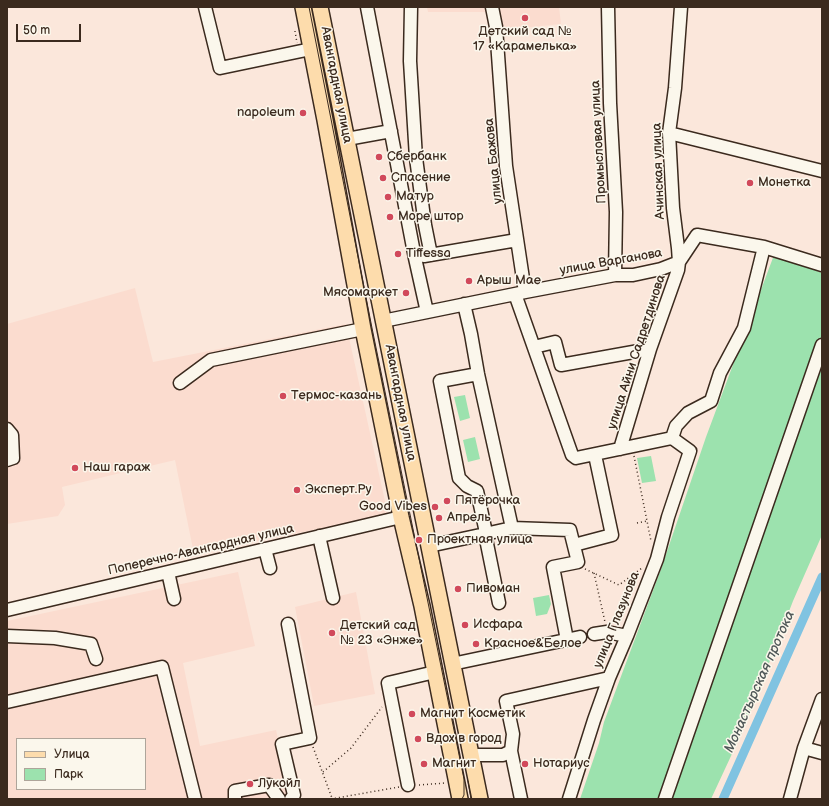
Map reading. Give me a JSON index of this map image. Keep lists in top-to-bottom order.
{
  "streets": {
    "main road": ["Авангардная улица"],
    "street": [
      "Промысловая улица",
      "улица Бажова",
      "Ачинская улица",
      "улица Варганова",
      "улица Айни Садретдинова",
      "Поперечно-Авангардная улица",
      "улица Глазунова"
    ]
  },
  "crossings": [
    ["Авангардная улица", "улица Варганова"],
    ["Авангардная улица", "Поперечно-Авангардная улица"],
    ["Промысловая улица", "улица Варганова"],
    ["улица Бажова", "улица Варганова"],
    ["улица Бажова", "улица Айни Садретдинова"],
    ["улица Бажова", "улица Глазунова"],
    ["Ачинская улица", "улица Варганова"],
    ["Ачинская улица", "улица Айни Садретдинова"],
    ["улица Варганова", "улица Айни Садретдинова"]
  ],
  "water": ["Монастырская протока"],
  "places": [
    "Детский сад № 17 «Карамелька»",
    "napoleum",
    "Сбербанк",
    "Спасение",
    "Монетка",
    "Матур",
    "Море штор",
    "Tiffessa",
    "Арыш Мае",
    "Мясомаркет",
    "Термос-казань",
    "Наш гараж",
    "Эксперт.Ру",
    "Пятёрочка",
    "Good Vibes",
    "Апрель",
    "Проектная улица",
    "Пивоман",
    "Исфара",
    "Детский сад № 23 «Энже»",
    "Красное&Белое",
    "Магнит Косметик",
    "Вдох в город",
    "Магнит",
    "Нотариус",
    "Лукойл"
  ],
  "legend": ["Улица", "Парк"],
  "scale_bar": "50 m"
}
